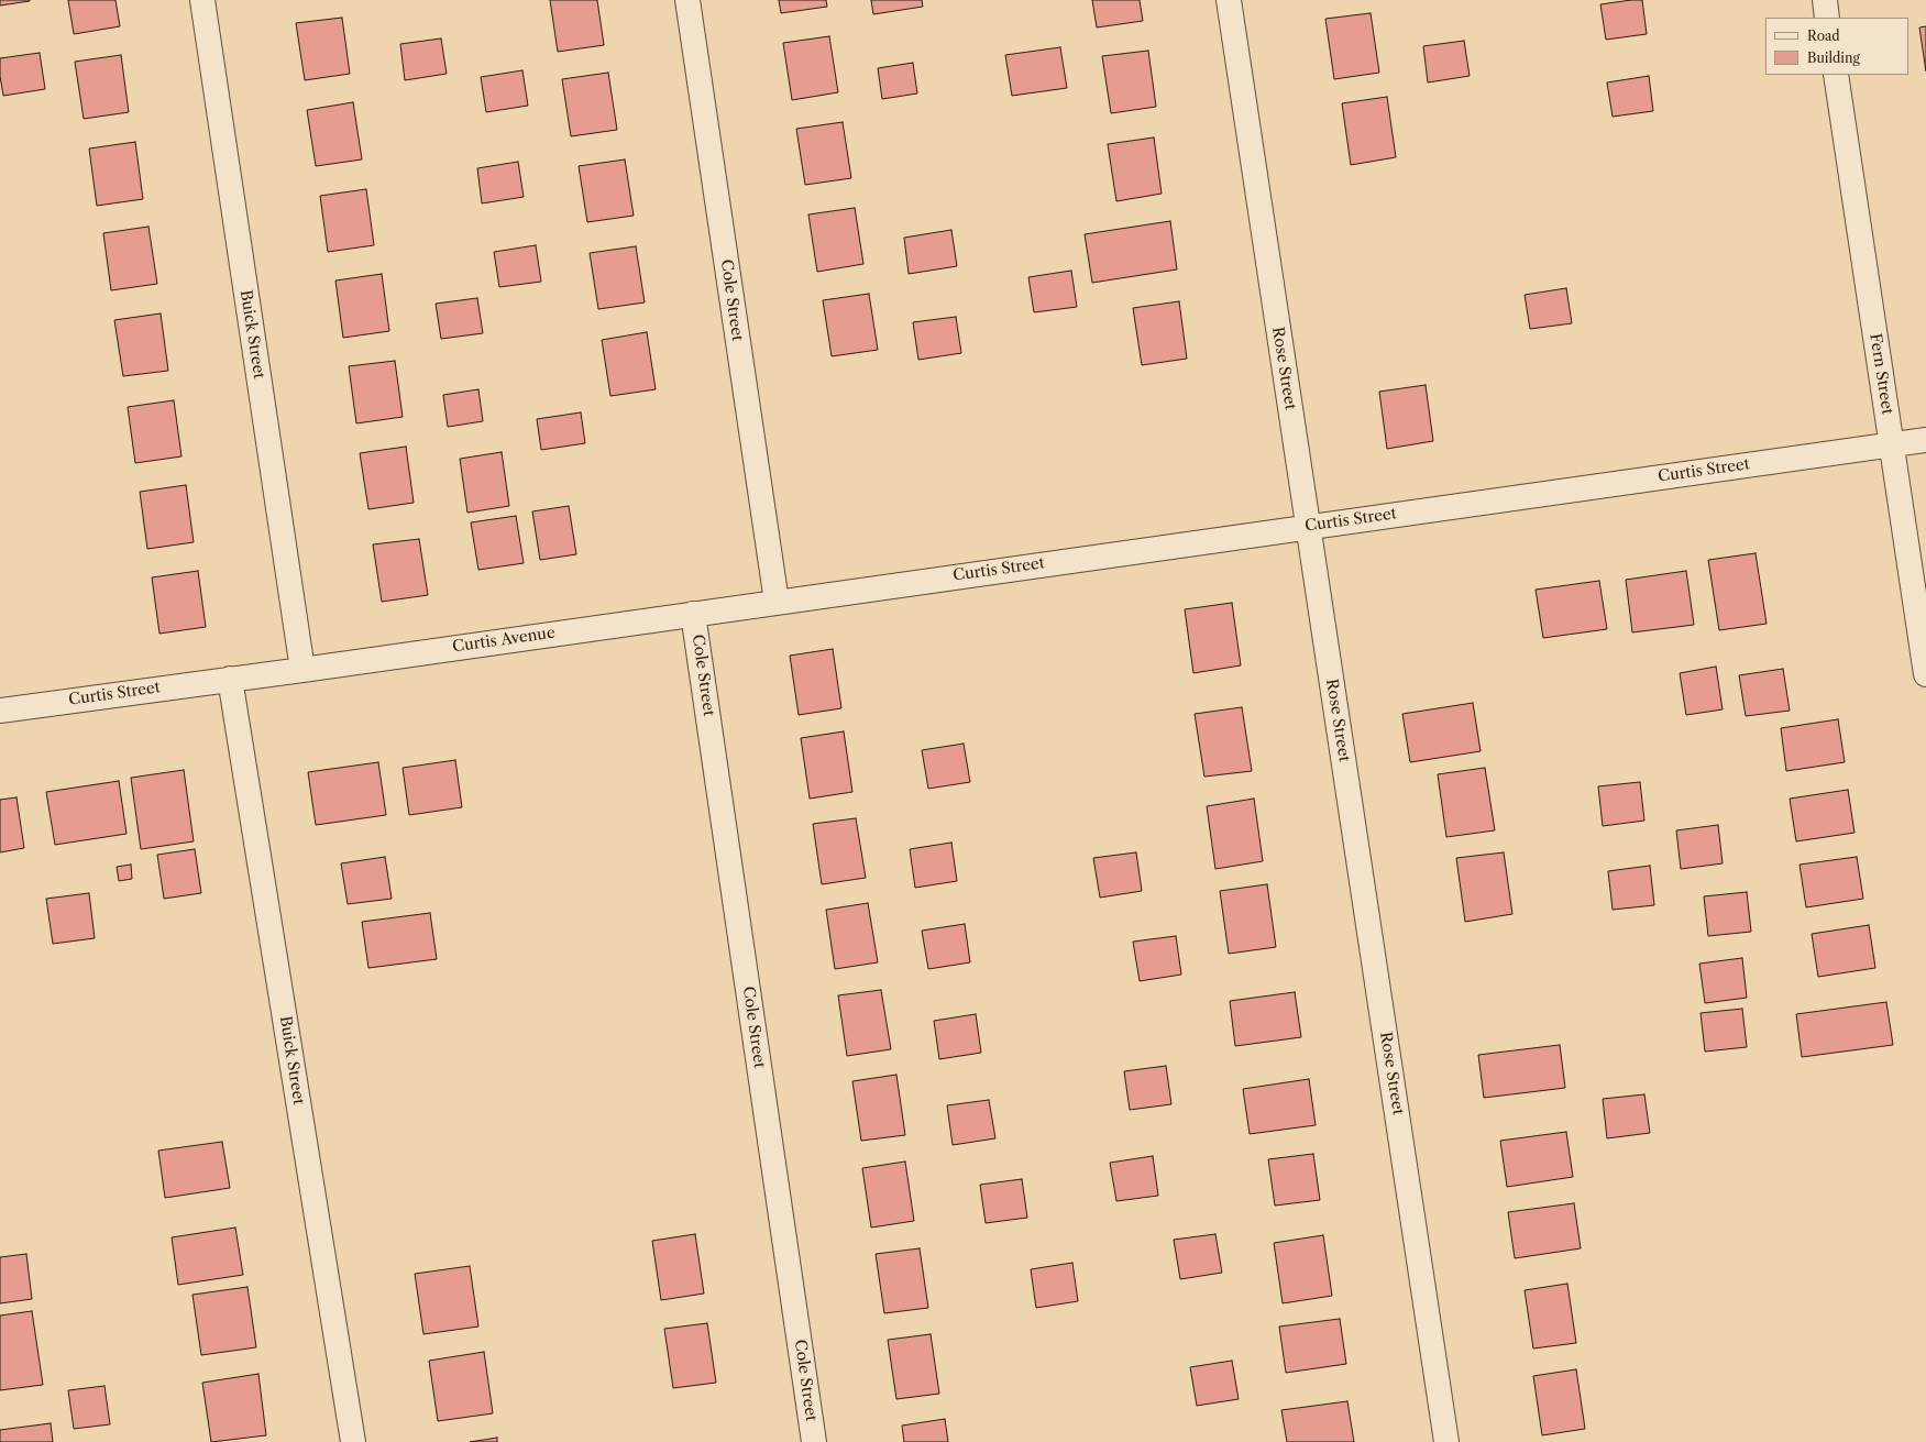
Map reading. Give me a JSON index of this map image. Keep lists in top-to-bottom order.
{
  "streets": {
    "street": [
      "Cole Street",
      "Buick Street",
      "Rose Street",
      "Fern Street",
      "Curtis Street",
      "Curtis Avenue"
    ]
  },
  "crossings": [
    ["Cole Street", "Curtis Street"],
    ["Cole Street", "Curtis Avenue"],
    ["Buick Street", "Curtis Street"],
    ["Buick Street", "Curtis Avenue"],
    ["Rose Street", "Curtis Street"],
    ["Fern Street", "Curtis Street"],
    ["Curtis Street", "Curtis Avenue"]
  ],
  "legend": ["Road", "Building"]
}
